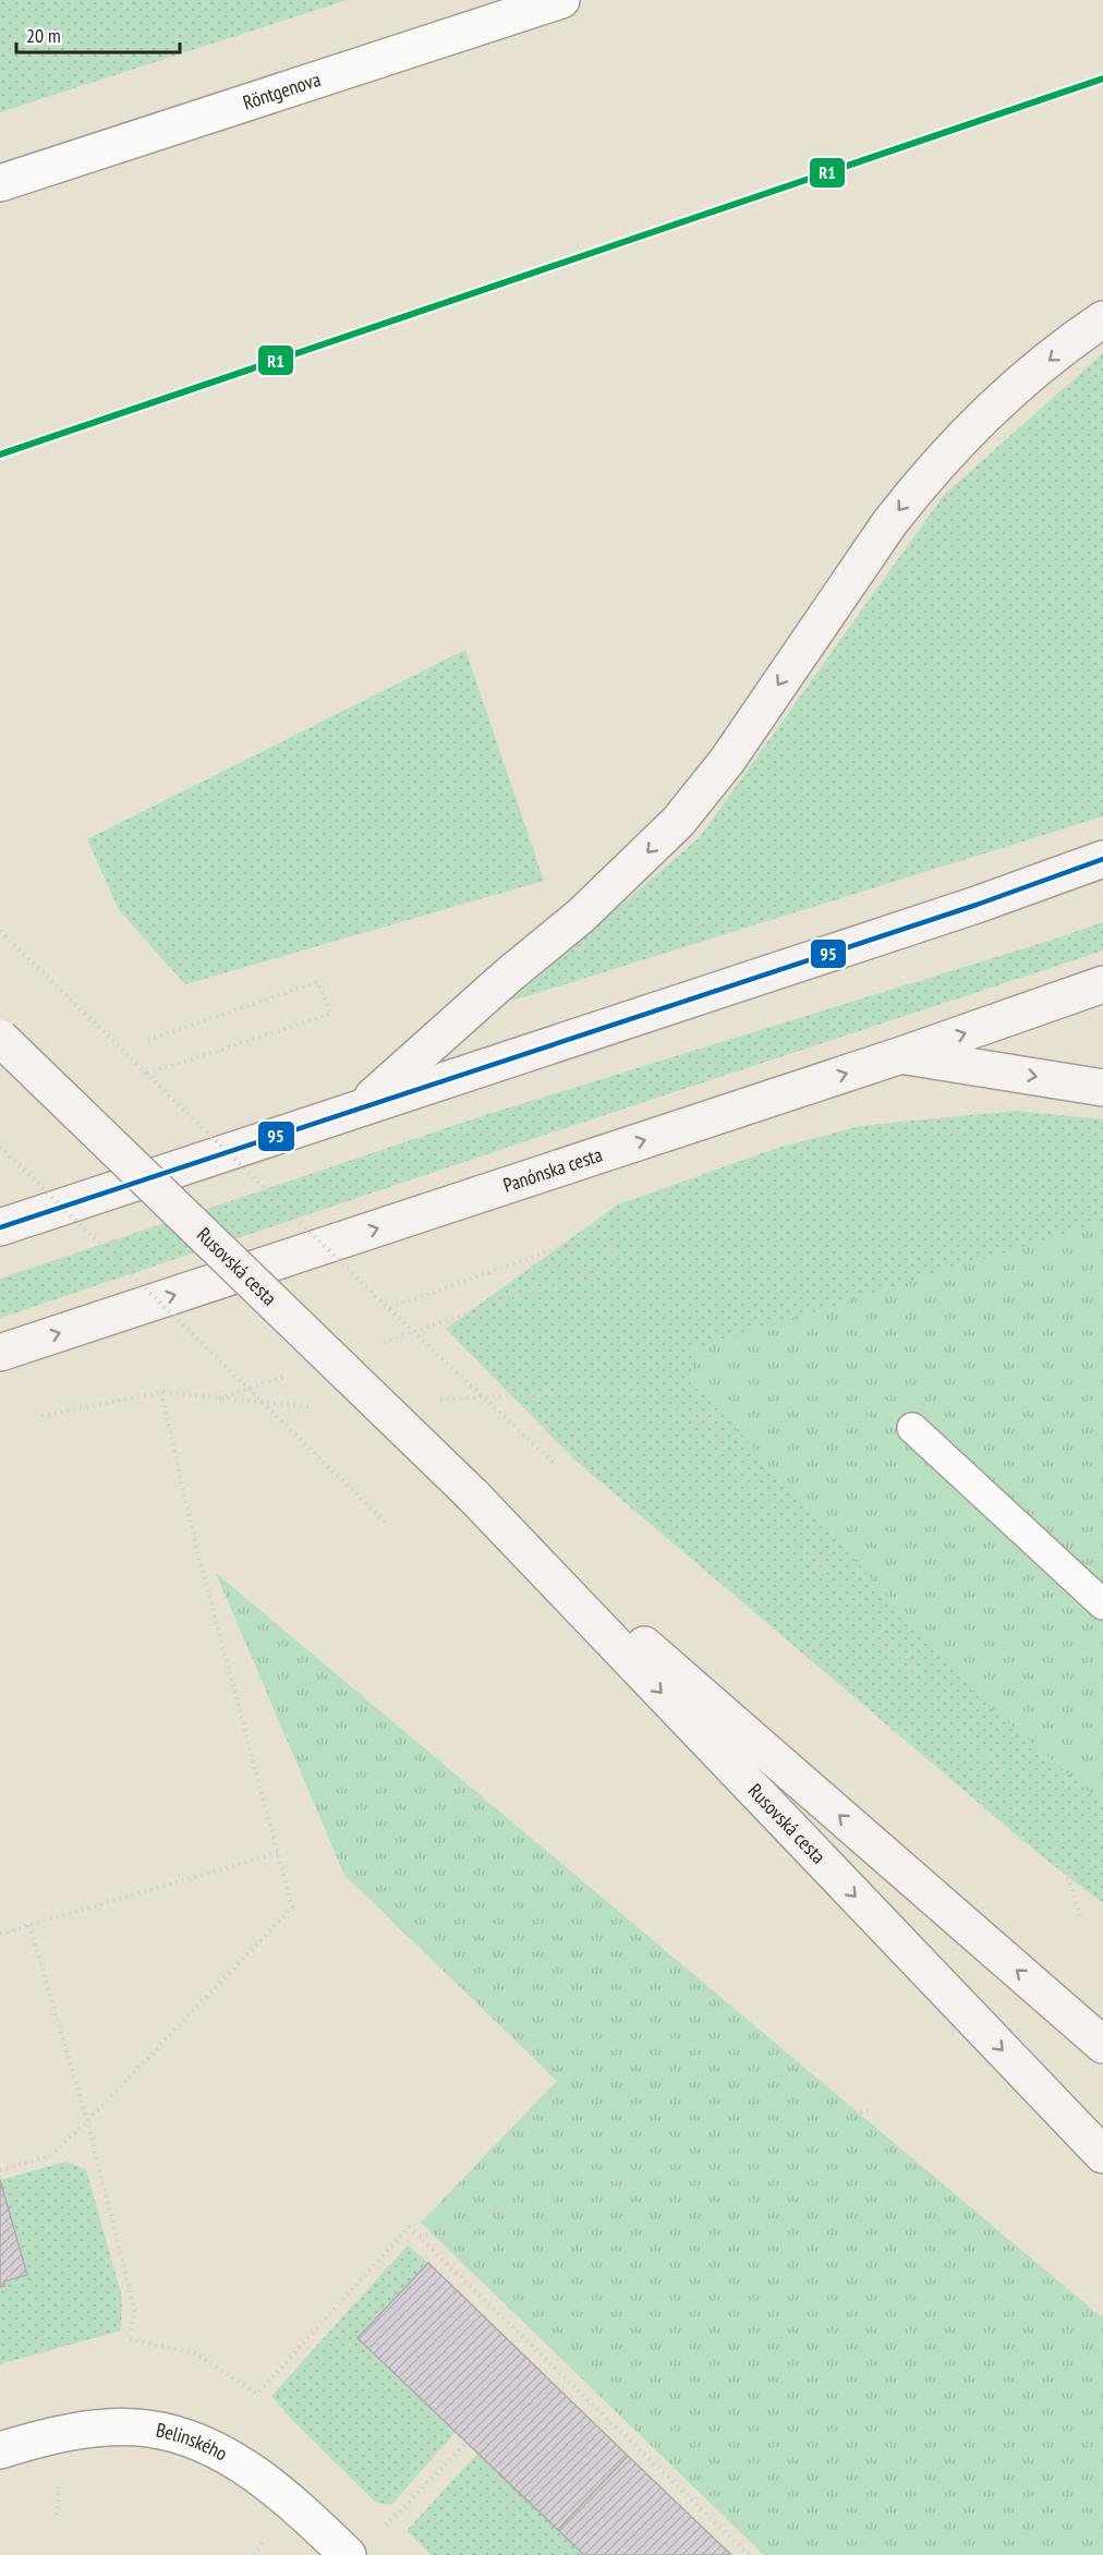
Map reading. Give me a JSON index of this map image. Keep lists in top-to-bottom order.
{
  "streets": {
    "street": [
      "Röntgenova",
      "Panónska cesta",
      "Rusovská cesta",
      "Belinského"
    ]
  },
  "lines": ["transit line R1", "transit line 95"],
  "scale_bar": "20 m"
}
